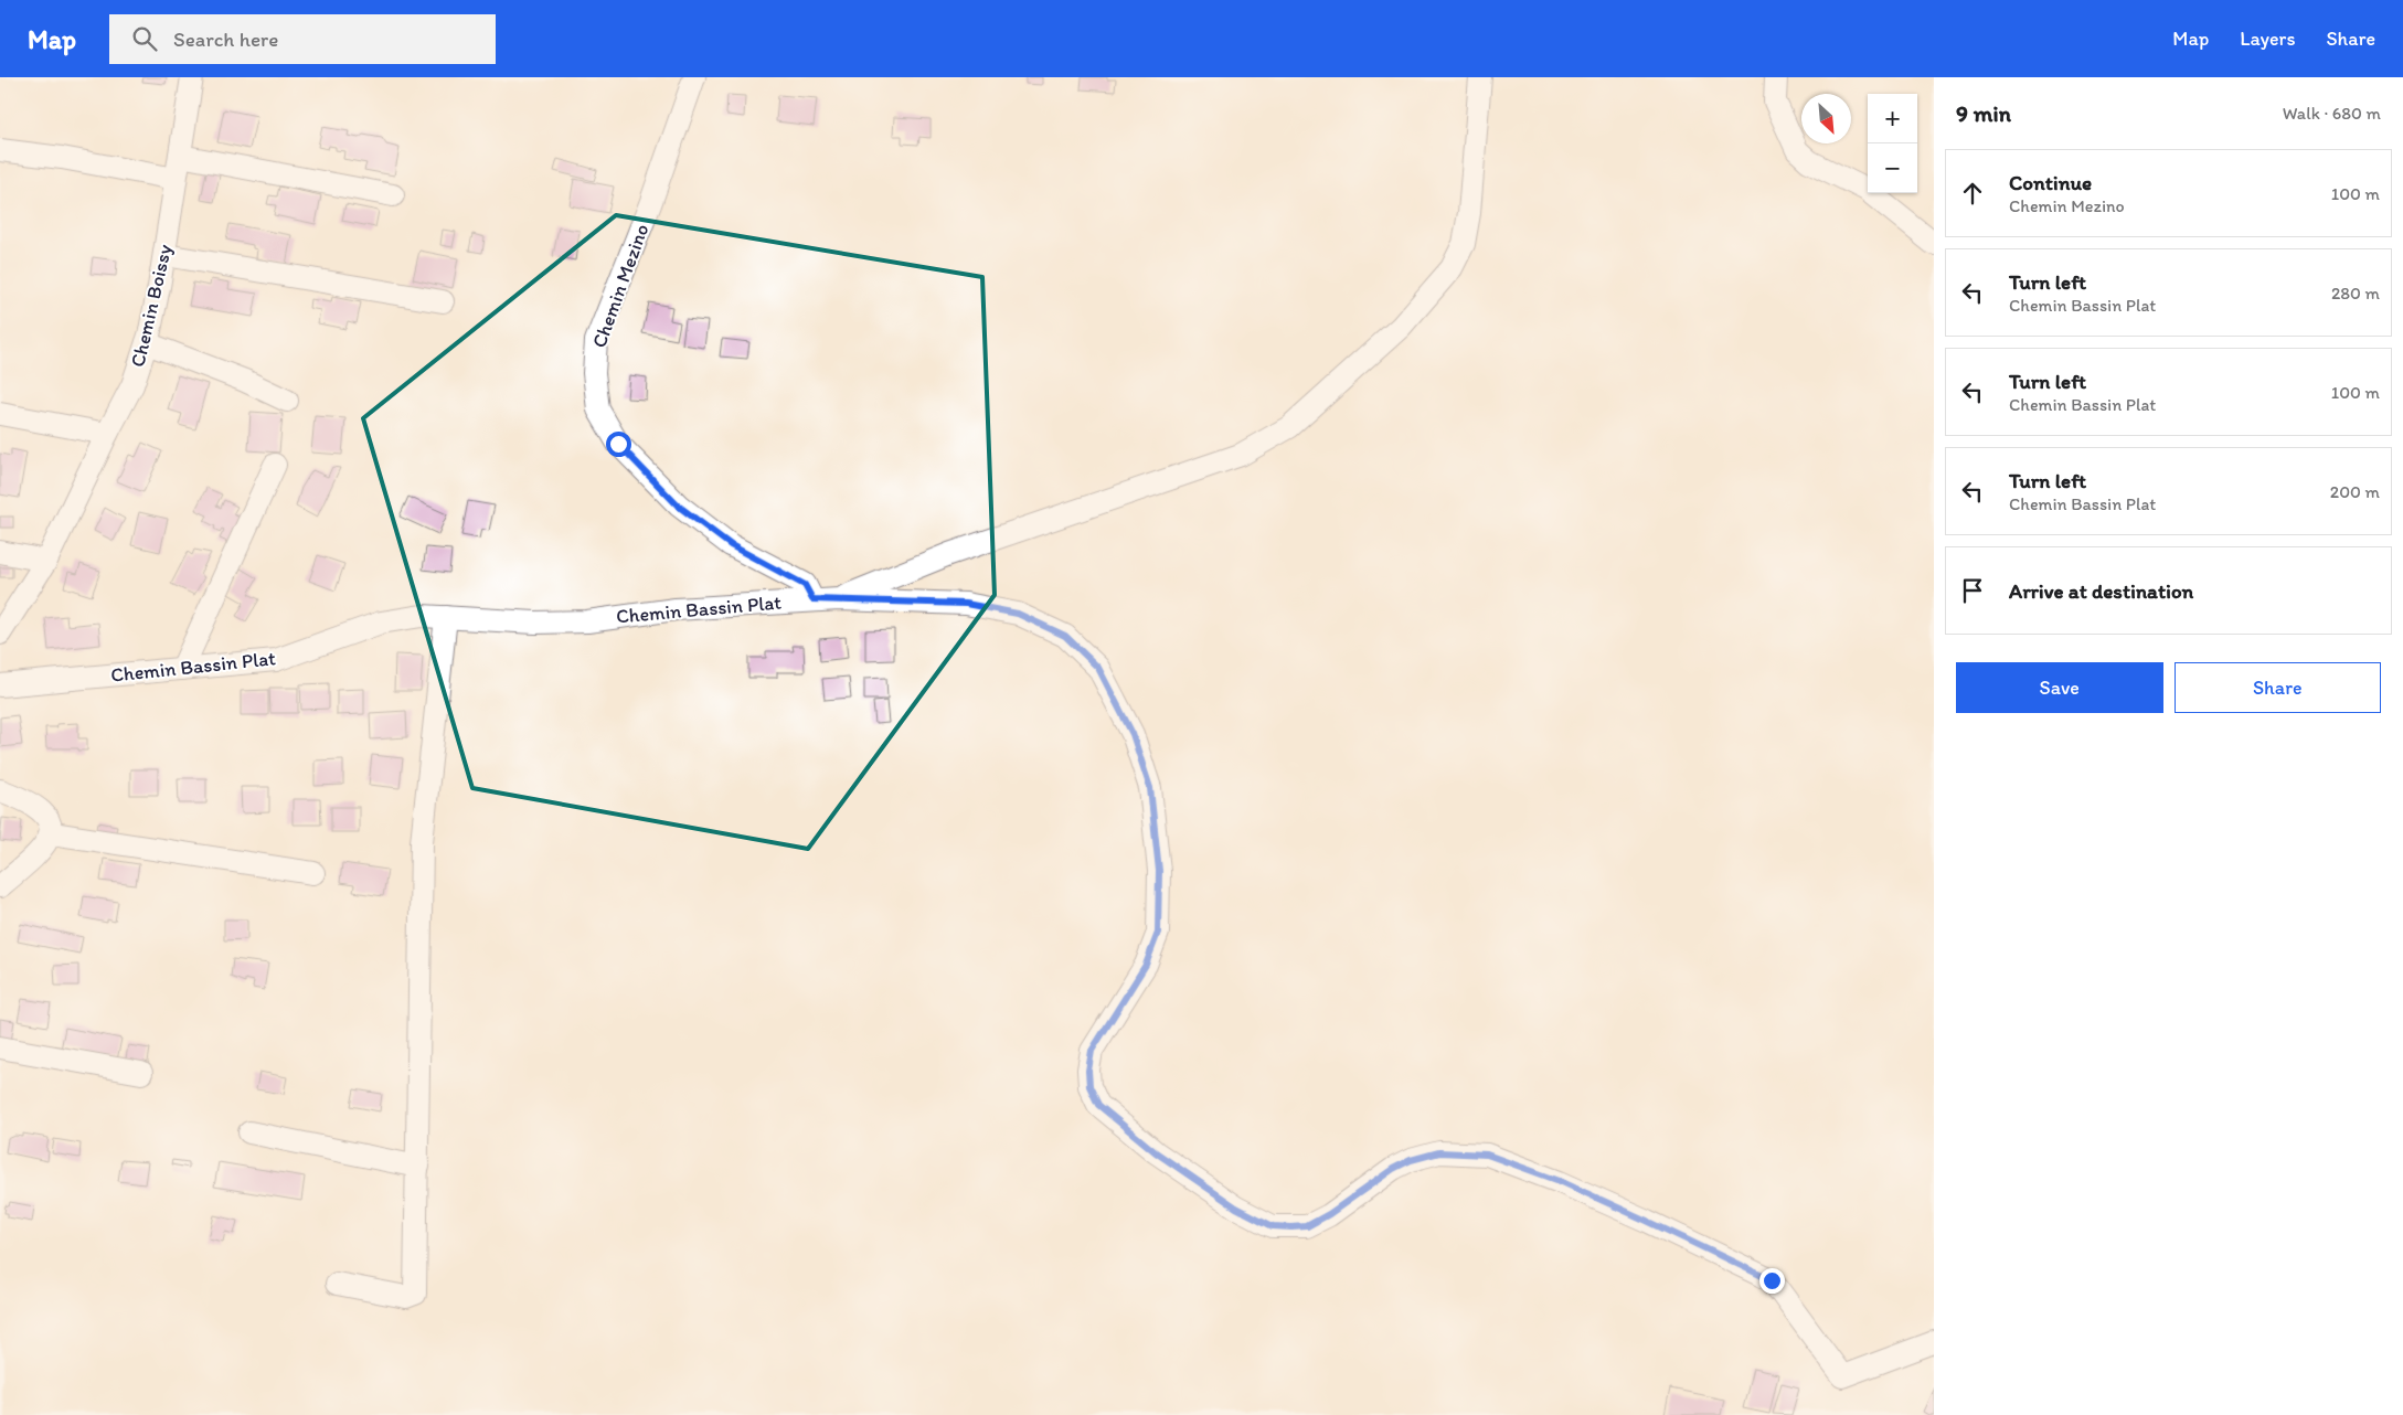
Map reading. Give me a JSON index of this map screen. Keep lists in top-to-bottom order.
{
  "streets": {
    "street": ["Chemin Mezino", "Chemin Boissy", "Chemin Bassin Plat"]
  },
  "crossings": [
    ["Chemin Mezino", "Chemin Bassin Plat"]
  ],
  "north": "bottom right",
  "page": {
    "header": "Map",
    "search": "Search here",
    "nav": ["Map", "Layers", "Share"],
    "heading": ["9 min", "Walk · 680 m"],
    "map_buttons": ["+", "−"],
    "list": [
      ["Continue", "Chemin Mezino", "100 m"],
      ["Turn left", "Chemin Bassin Plat", "280 m"],
      ["Turn left", "Chemin Bassin Plat", "100 m"],
      ["Turn left", "Chemin Bassin Plat", "200 m"],
      "Arrive at destination"
    ],
    "buttons": ["Save", "Share"]
  }
}
